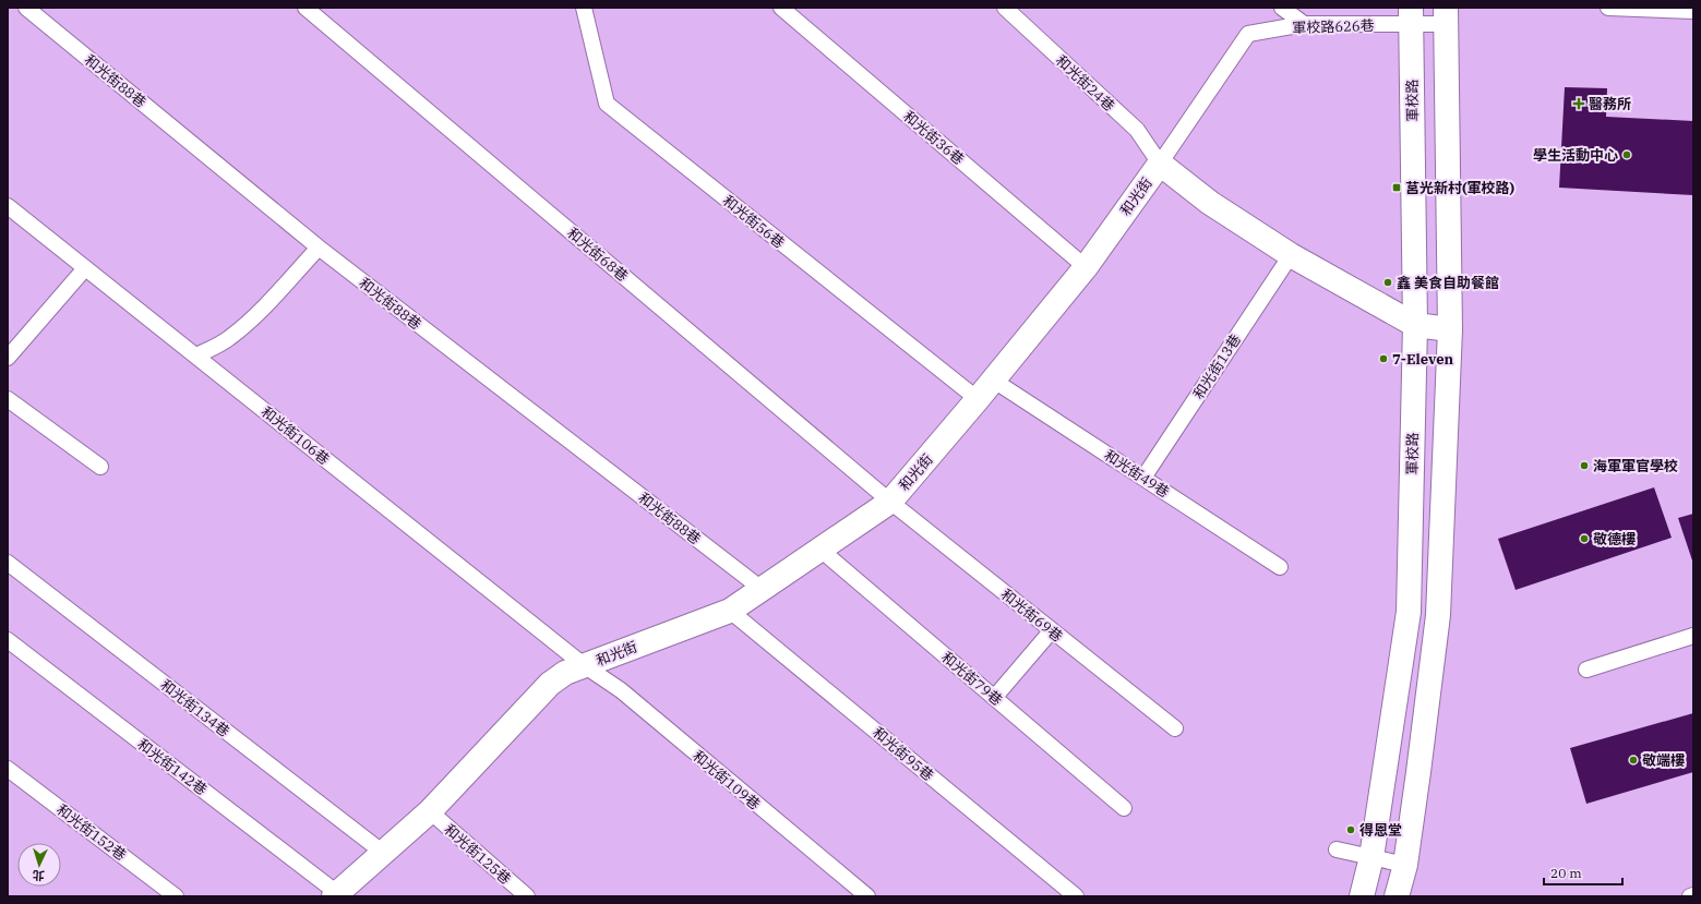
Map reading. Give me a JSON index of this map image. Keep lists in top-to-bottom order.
{
  "streets": {
    "street": ["軍校路", "和光街"],
    "lane": [
      "軍校路626巷",
      "和光街88巷",
      "和光街24巷",
      "和光街36巷",
      "和光街56巷",
      "和光街68巷",
      "和光街13巷",
      "和光街106巷",
      "和光街49巷",
      "和光街69巷",
      "和光街79巷",
      "和光街134巷",
      "和光街95巷",
      "和光街142巷",
      "和光街109巷",
      "和光街152巷",
      "和光街125巷"
    ]
  },
  "crossings": [
    ["軍校路626巷", "和光街24巷"],
    ["軍校路626巷", "軍校路"],
    ["軍校路626巷", "和光街"],
    ["和光街88巷", "和光街"],
    ["和光街24巷", "和光街"],
    ["軍校路", "和光街"],
    ["和光街36巷", "和光街"],
    ["和光街", "和光街56巷"],
    ["和光街", "和光街68巷"],
    ["和光街", "和光街13巷"],
    ["和光街", "和光街106巷"],
    ["和光街", "和光街49巷"],
    ["和光街", "和光街69巷"],
    ["和光街", "和光街79巷"],
    ["和光街", "和光街134巷"],
    ["和光街", "和光街95巷"],
    ["和光街", "和光街142巷"],
    ["和光街", "和光街109巷"],
    ["和光街", "和光街125巷"],
    ["和光街68巷", "和光街69巷"],
    ["和光街13巷", "和光街49巷"],
    ["和光街106巷", "和光街109巷"]
  ],
  "places": {
    "health": ["醫務所"],
    "other": [
      "學生活動中心",
      "鑫 美食自助餐館",
      "7-Eleven",
      "海軍軍官學校",
      "敬德樓",
      "敬端樓",
      "得恩堂"
    ],
    "transit": ["莒光新村(軍校路)"]
  },
  "scale_bar": "20 m",
  "north": "bottom"
}
